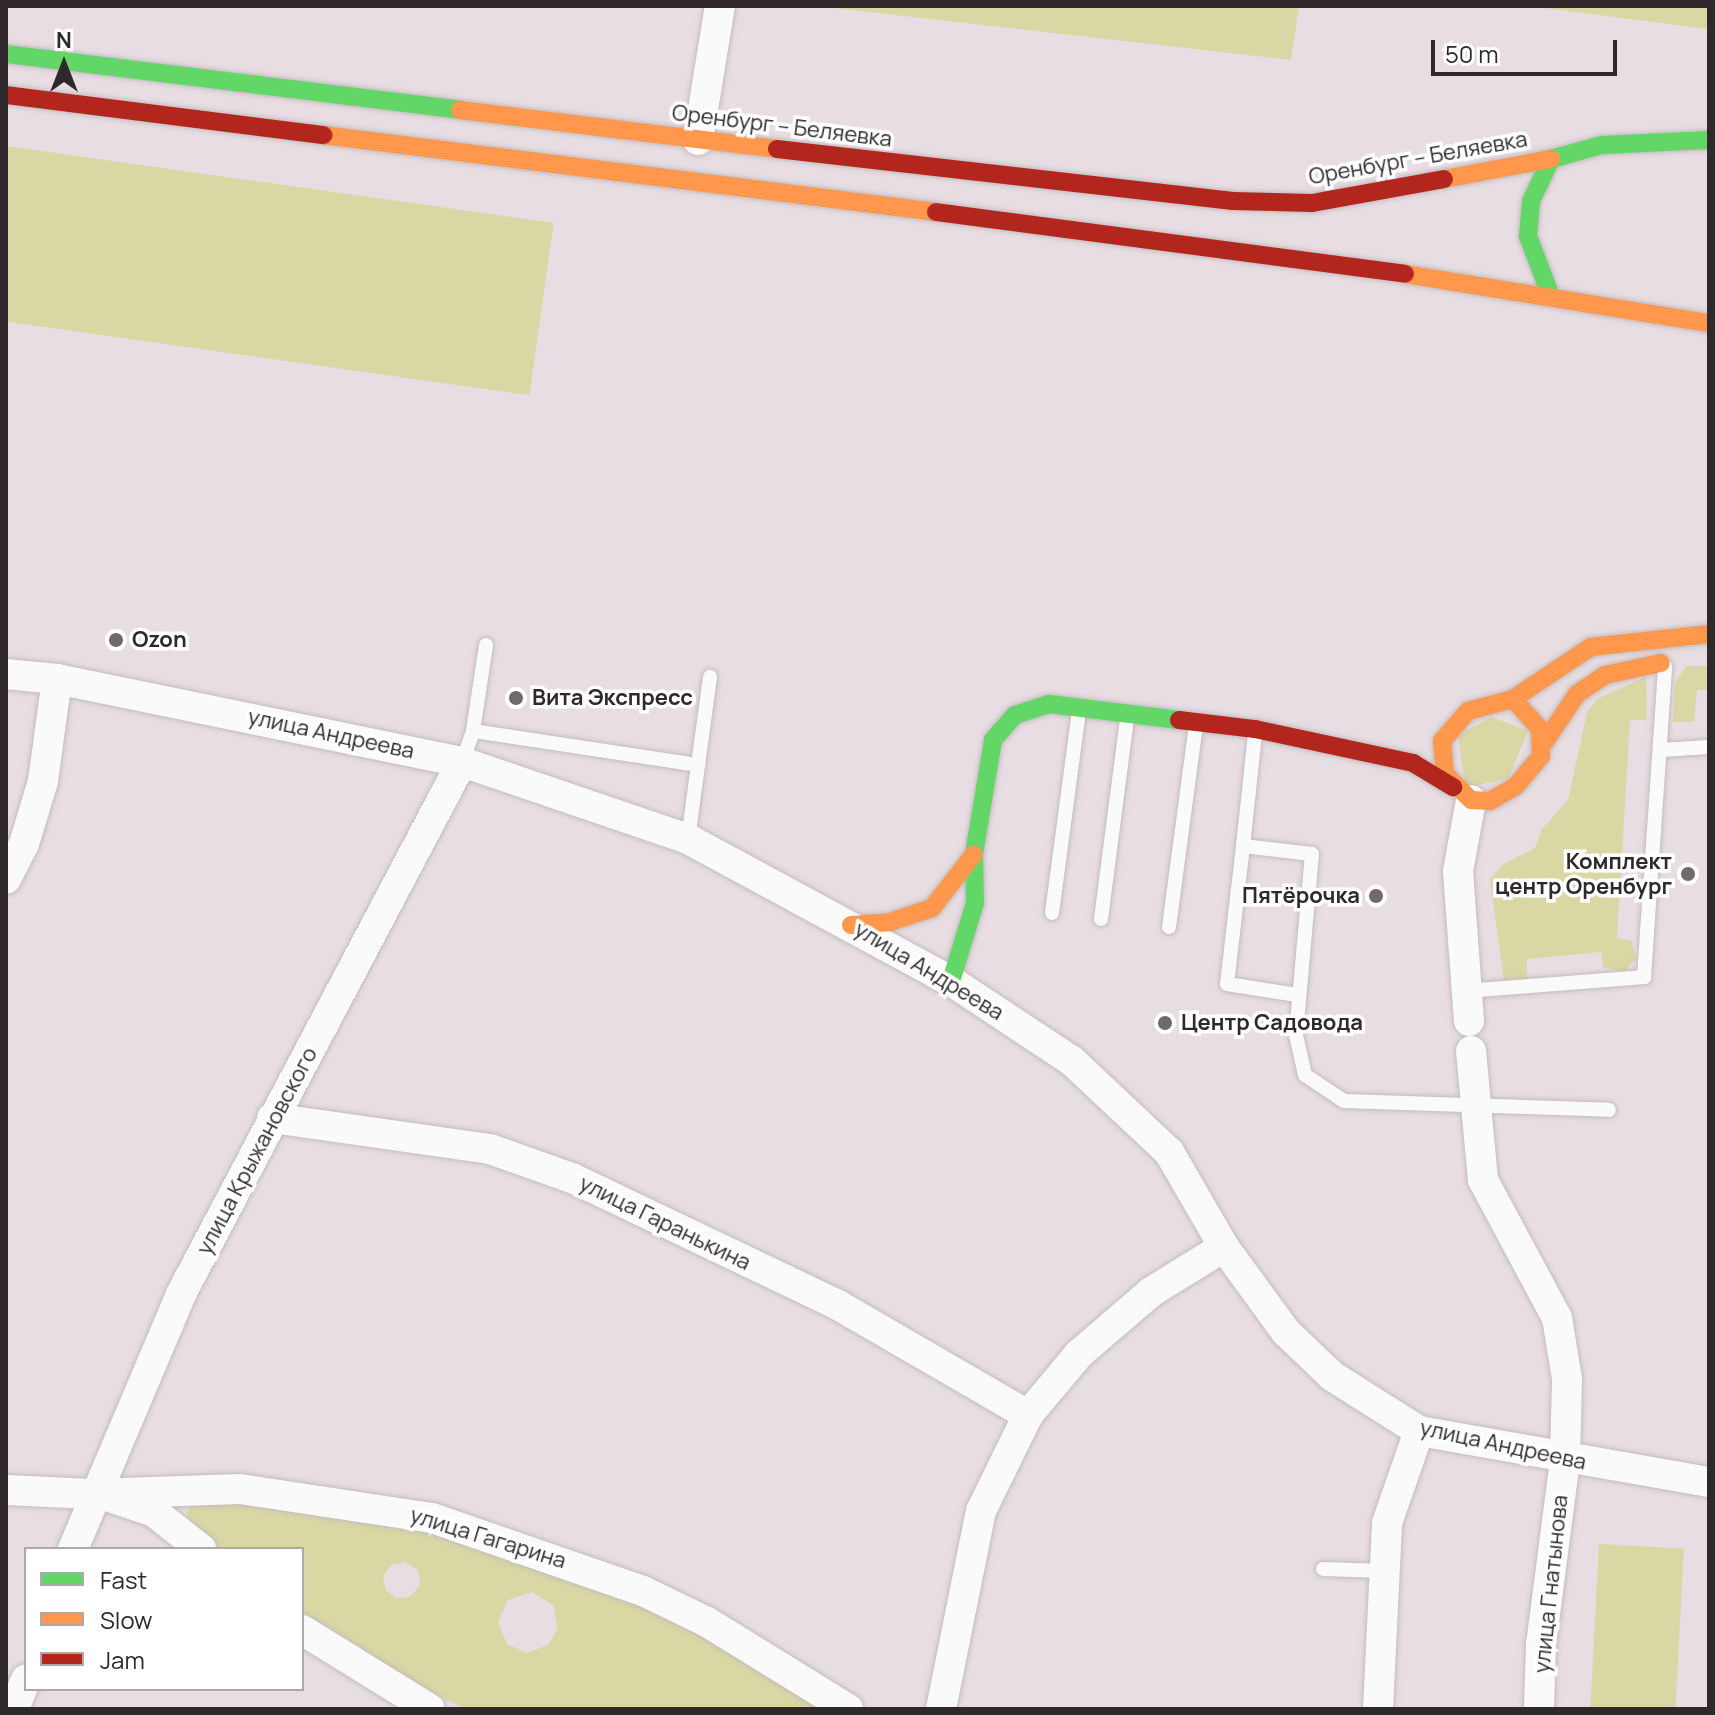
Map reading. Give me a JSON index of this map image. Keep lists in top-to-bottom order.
{
  "streets": {
    "main road": ["Оренбург – Беляевка"],
    "street": [
      "улица Андреева",
      "улица Крыжановского",
      "улица Гаранькина",
      "улица Гагарина",
      "улица Гнатынова"
    ]
  },
  "crossings": [
    ["улица Андреева", "улица Крыжановского"],
    ["улица Андреева", "улица Гнатынова"],
    ["улица Крыжановского", "улица Гаранькина"],
    ["улица Крыжановского", "улица Гагарина"]
  ],
  "places": [
    "Ozon",
    "Вита Экспресс",
    "Комплект центр Оренбург",
    "Пятёрочка",
    "Центр Садовода"
  ],
  "legend": ["Fast", "Slow", "Jam"],
  "scale_bar": "50 m",
  "north": "top"
}
